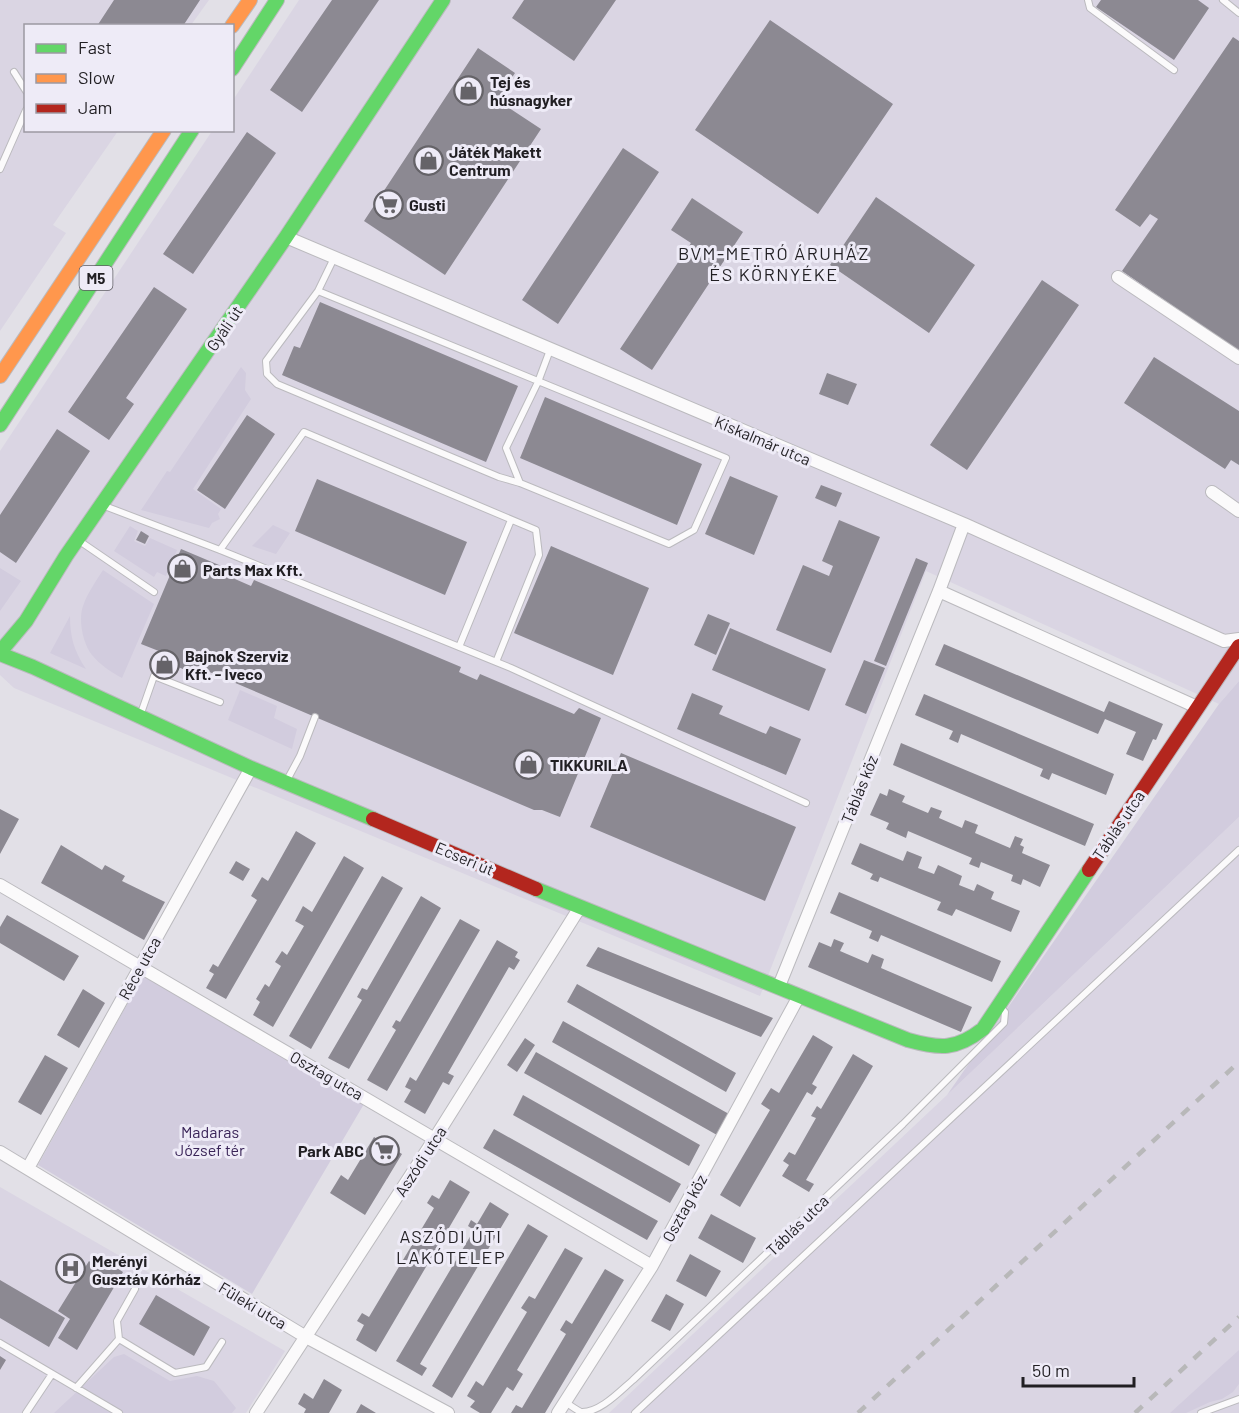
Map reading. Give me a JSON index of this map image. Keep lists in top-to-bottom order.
{
  "streets": {
    "street": [
      "M5",
      "Gyáli út",
      "Kiskalmár utca",
      "Táblás köz",
      "Táblás utca",
      "Ecseri út",
      "Réce utca",
      "Osztag utca",
      "Aszódi utca",
      "Osztag köz",
      "Füleki utca"
    ]
  },
  "crossings": [
    ["Gyáli út", "Kiskalmár utca"],
    ["Gyáli út", "Ecseri út"],
    ["Kiskalmár utca", "Táblás köz"],
    ["Táblás köz", "Ecseri út"],
    ["Táblás utca", "Ecseri út"],
    ["Táblás utca", "Osztag köz"],
    ["Ecseri út", "Réce utca"],
    ["Ecseri út", "Aszódi utca"],
    ["Ecseri út", "Osztag köz"],
    ["Réce utca", "Osztag utca"],
    ["Réce utca", "Füleki utca"],
    ["Osztag utca", "Aszódi utca"],
    ["Osztag utca", "Osztag köz"],
    ["Aszódi utca", "Füleki utca"]
  ],
  "districts": ["BVM-METRÓ ÁRUHÁZ ÉS KÖRNYÉKE", "ASZÓDI ÚTI LAKÓTELEP"],
  "parks": ["Madaras József tér"],
  "places": {
    "shop": [
      "Tej és húsnagyker",
      "Játék Makett Centrum",
      "Parts Max Kft.",
      "Bajnok Szerviz Kft. - Iveco",
      "TIKKURILA"
    ],
    "supermarket": ["Gusti", "Park ABC"],
    "hospital": ["Merényi Gusztáv Kórház"]
  },
  "legend": ["Fast", "Slow", "Jam"],
  "scale_bar": "50 m"
}
